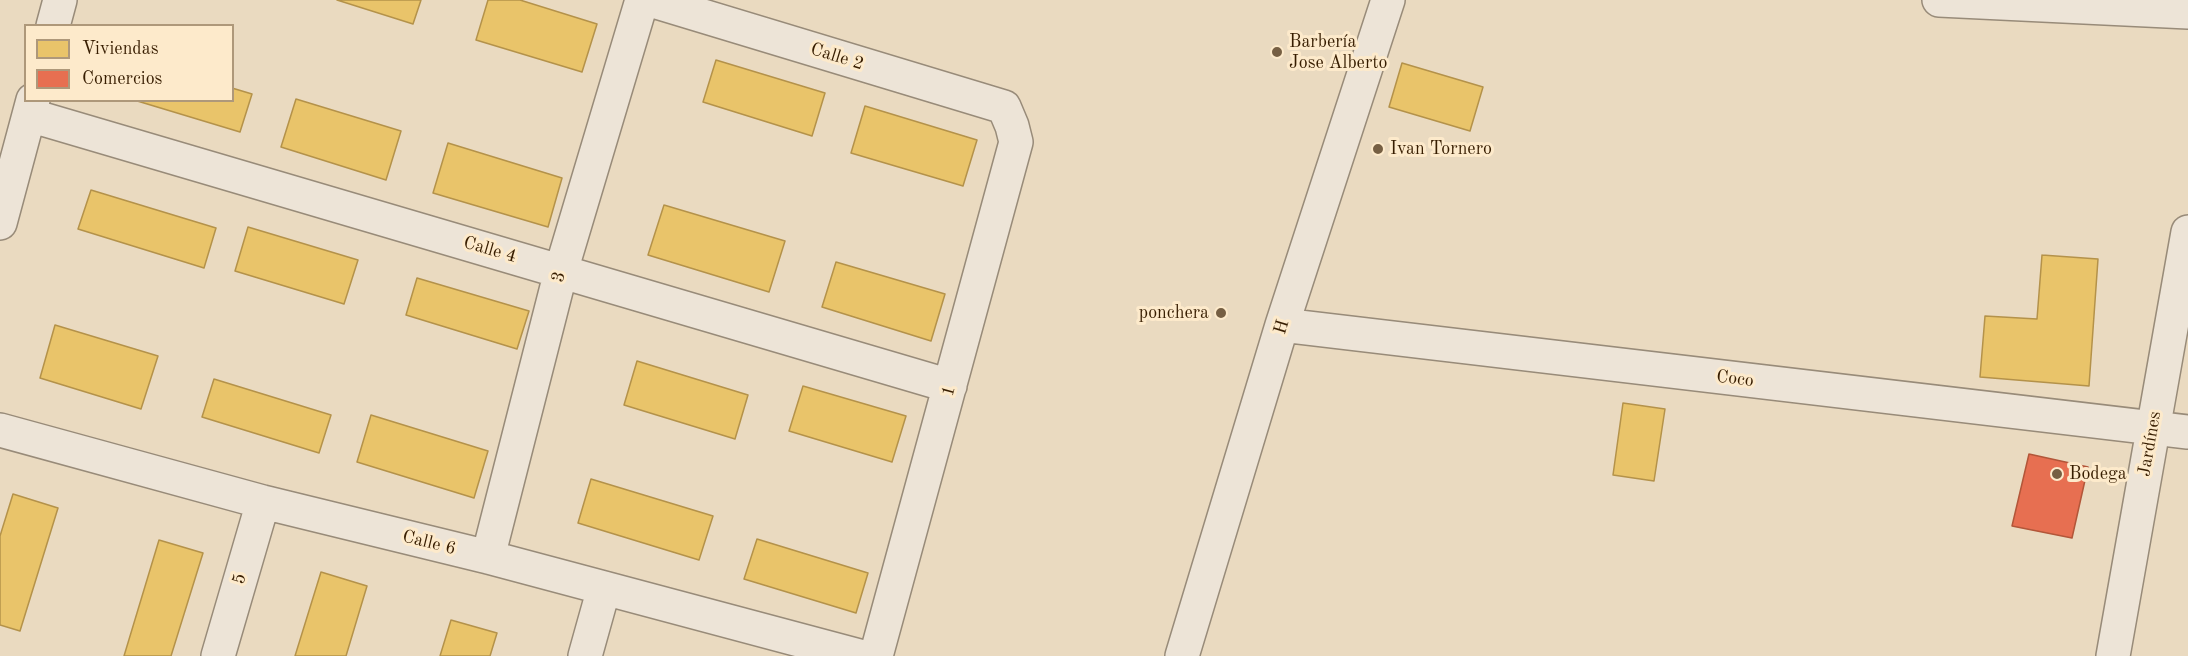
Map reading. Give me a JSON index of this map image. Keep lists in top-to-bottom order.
{
  "streets": {
    "street": [
      "Calle 2",
      "Calle 4",
      "3",
      "H",
      "Coco",
      "1",
      "Jardínes",
      "Calle 6",
      "5"
    ]
  },
  "crossings": [
    ["Calle 2", "1"],
    ["Calle 4", "3"],
    ["Calle 4", "1"],
    ["3", "Calle 6"],
    ["H", "Coco"],
    ["Coco", "Jardínes"],
    ["Calle 6", "5"]
  ],
  "places": [
    "Barbería Jose Alberto",
    "Ivan Tornero",
    "ponchera",
    "Bodega"
  ],
  "legend": ["Viviendas", "Comercios"]
}
